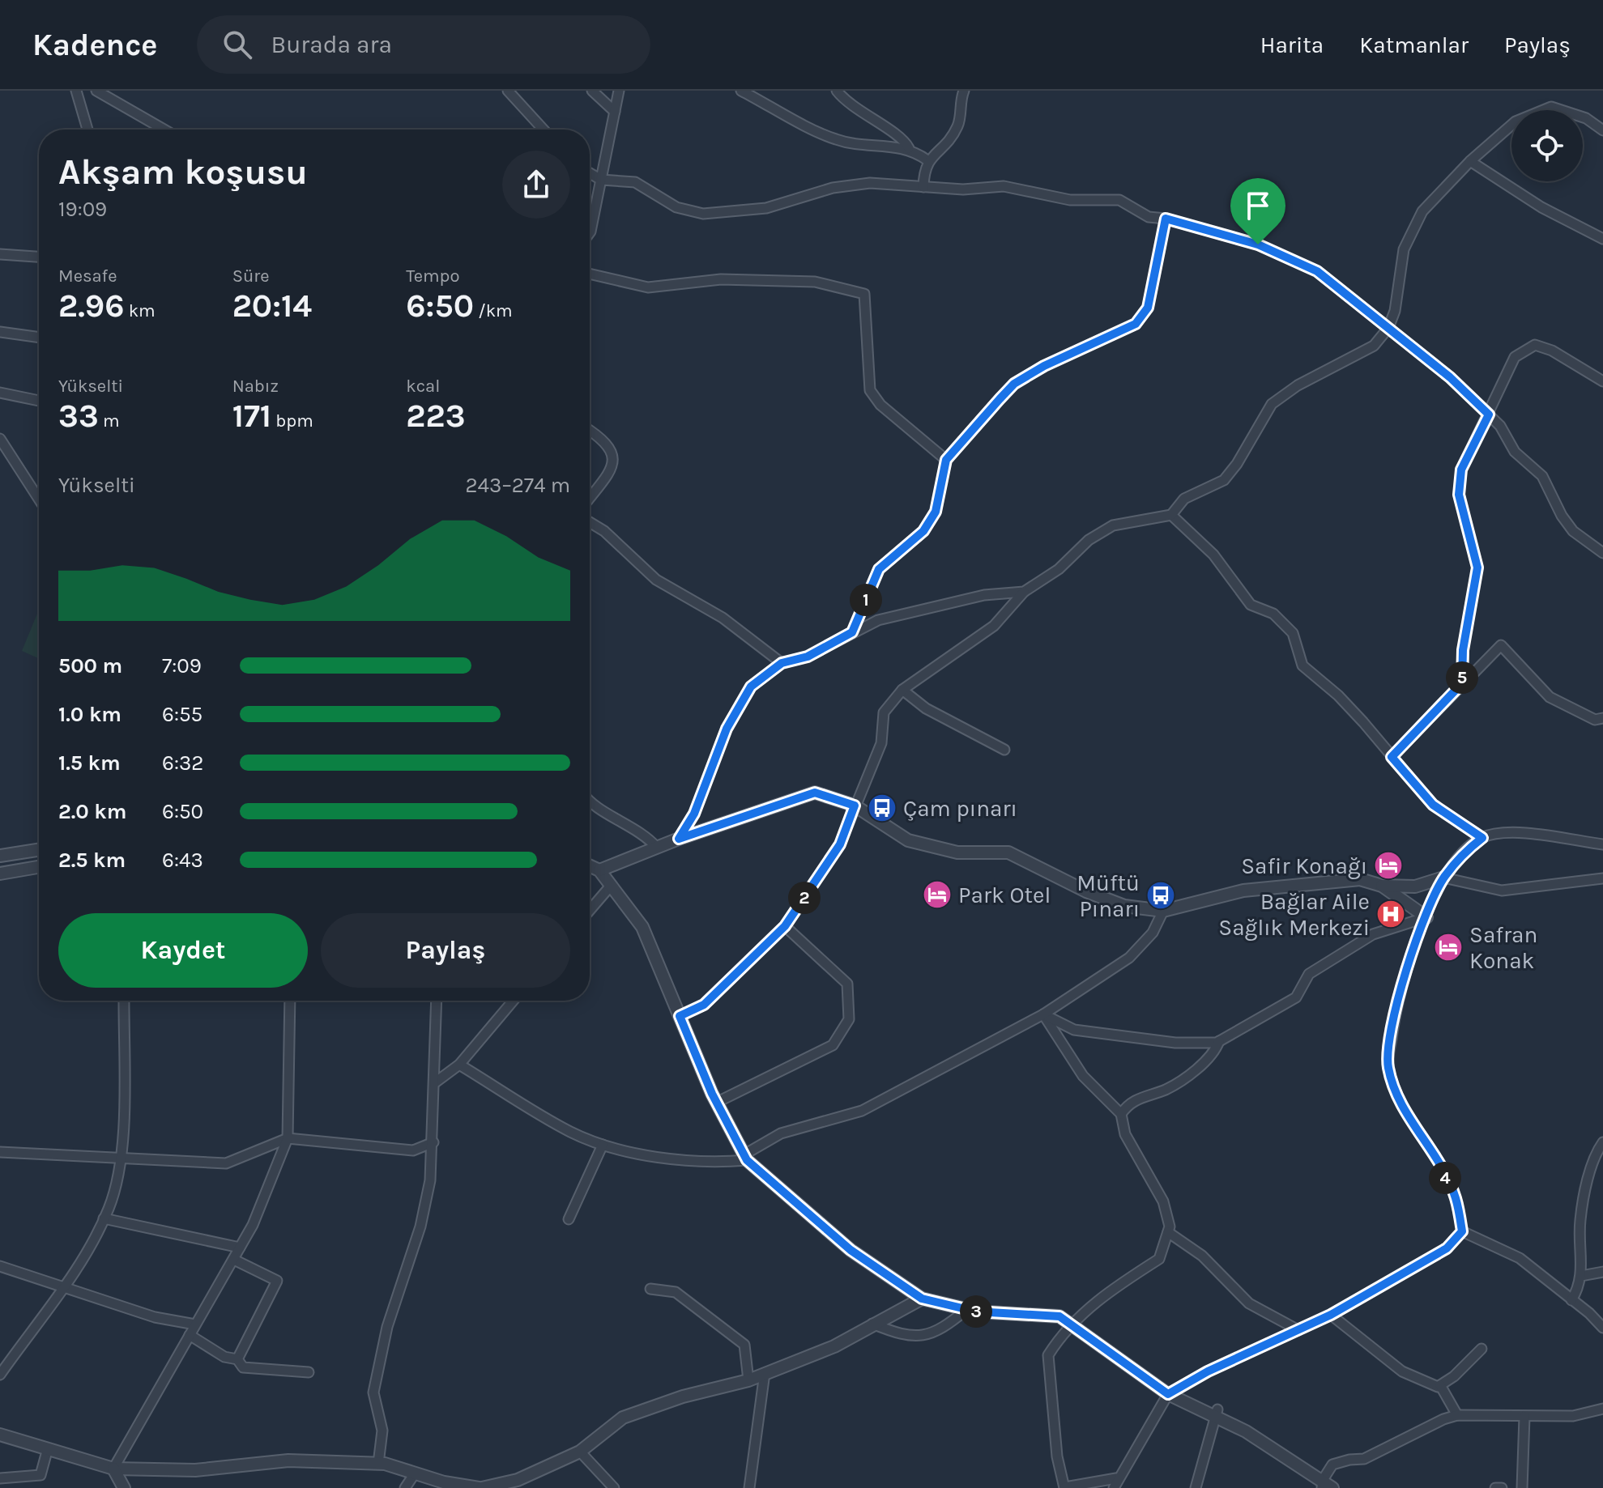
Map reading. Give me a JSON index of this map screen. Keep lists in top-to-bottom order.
{
  "places": {
    "bus stop": ["Çam pınarı", "Müftü Pınarı"],
    "hotel": ["Safir Konağı", "Park Otel", "Safran Konak"],
    "hospital": ["Bağlar Aile Sağlık Merkezi"]
  },
  "page": {
    "header": "Kadence",
    "search": "Burada ara",
    "nav": ["Harita", "Katmanlar", "Paylaş"],
    "heading": ["Akşam koşusu", "19:09"],
    "stats": [
      ["Mesafe", "2.96 km"],
      ["Süre", "20:14"],
      ["Tempo", "6:50 /km"],
      ["Yükselti", "33 m"],
      ["Nabız", "171 bpm"],
      ["kcal", "223"]
    ],
    "chart": ["Yükselti", "243–274 m"],
    "pins": [
      "1",
      "5",
      "2",
      "4",
      "3"
    ],
    "list": [
      {
        "name": "500 m",
        "note": "7:09"
      },
      {
        "name": "1.0 km",
        "note": "6:55"
      },
      {
        "name": "1.5 km",
        "note": "6:32"
      },
      {
        "name": "2.0 km",
        "note": "6:50"
      },
      {
        "name": "2.5 km",
        "note": "6:43"
      }
    ],
    "buttons": ["Kaydet", "Paylaş"]
  }
}
